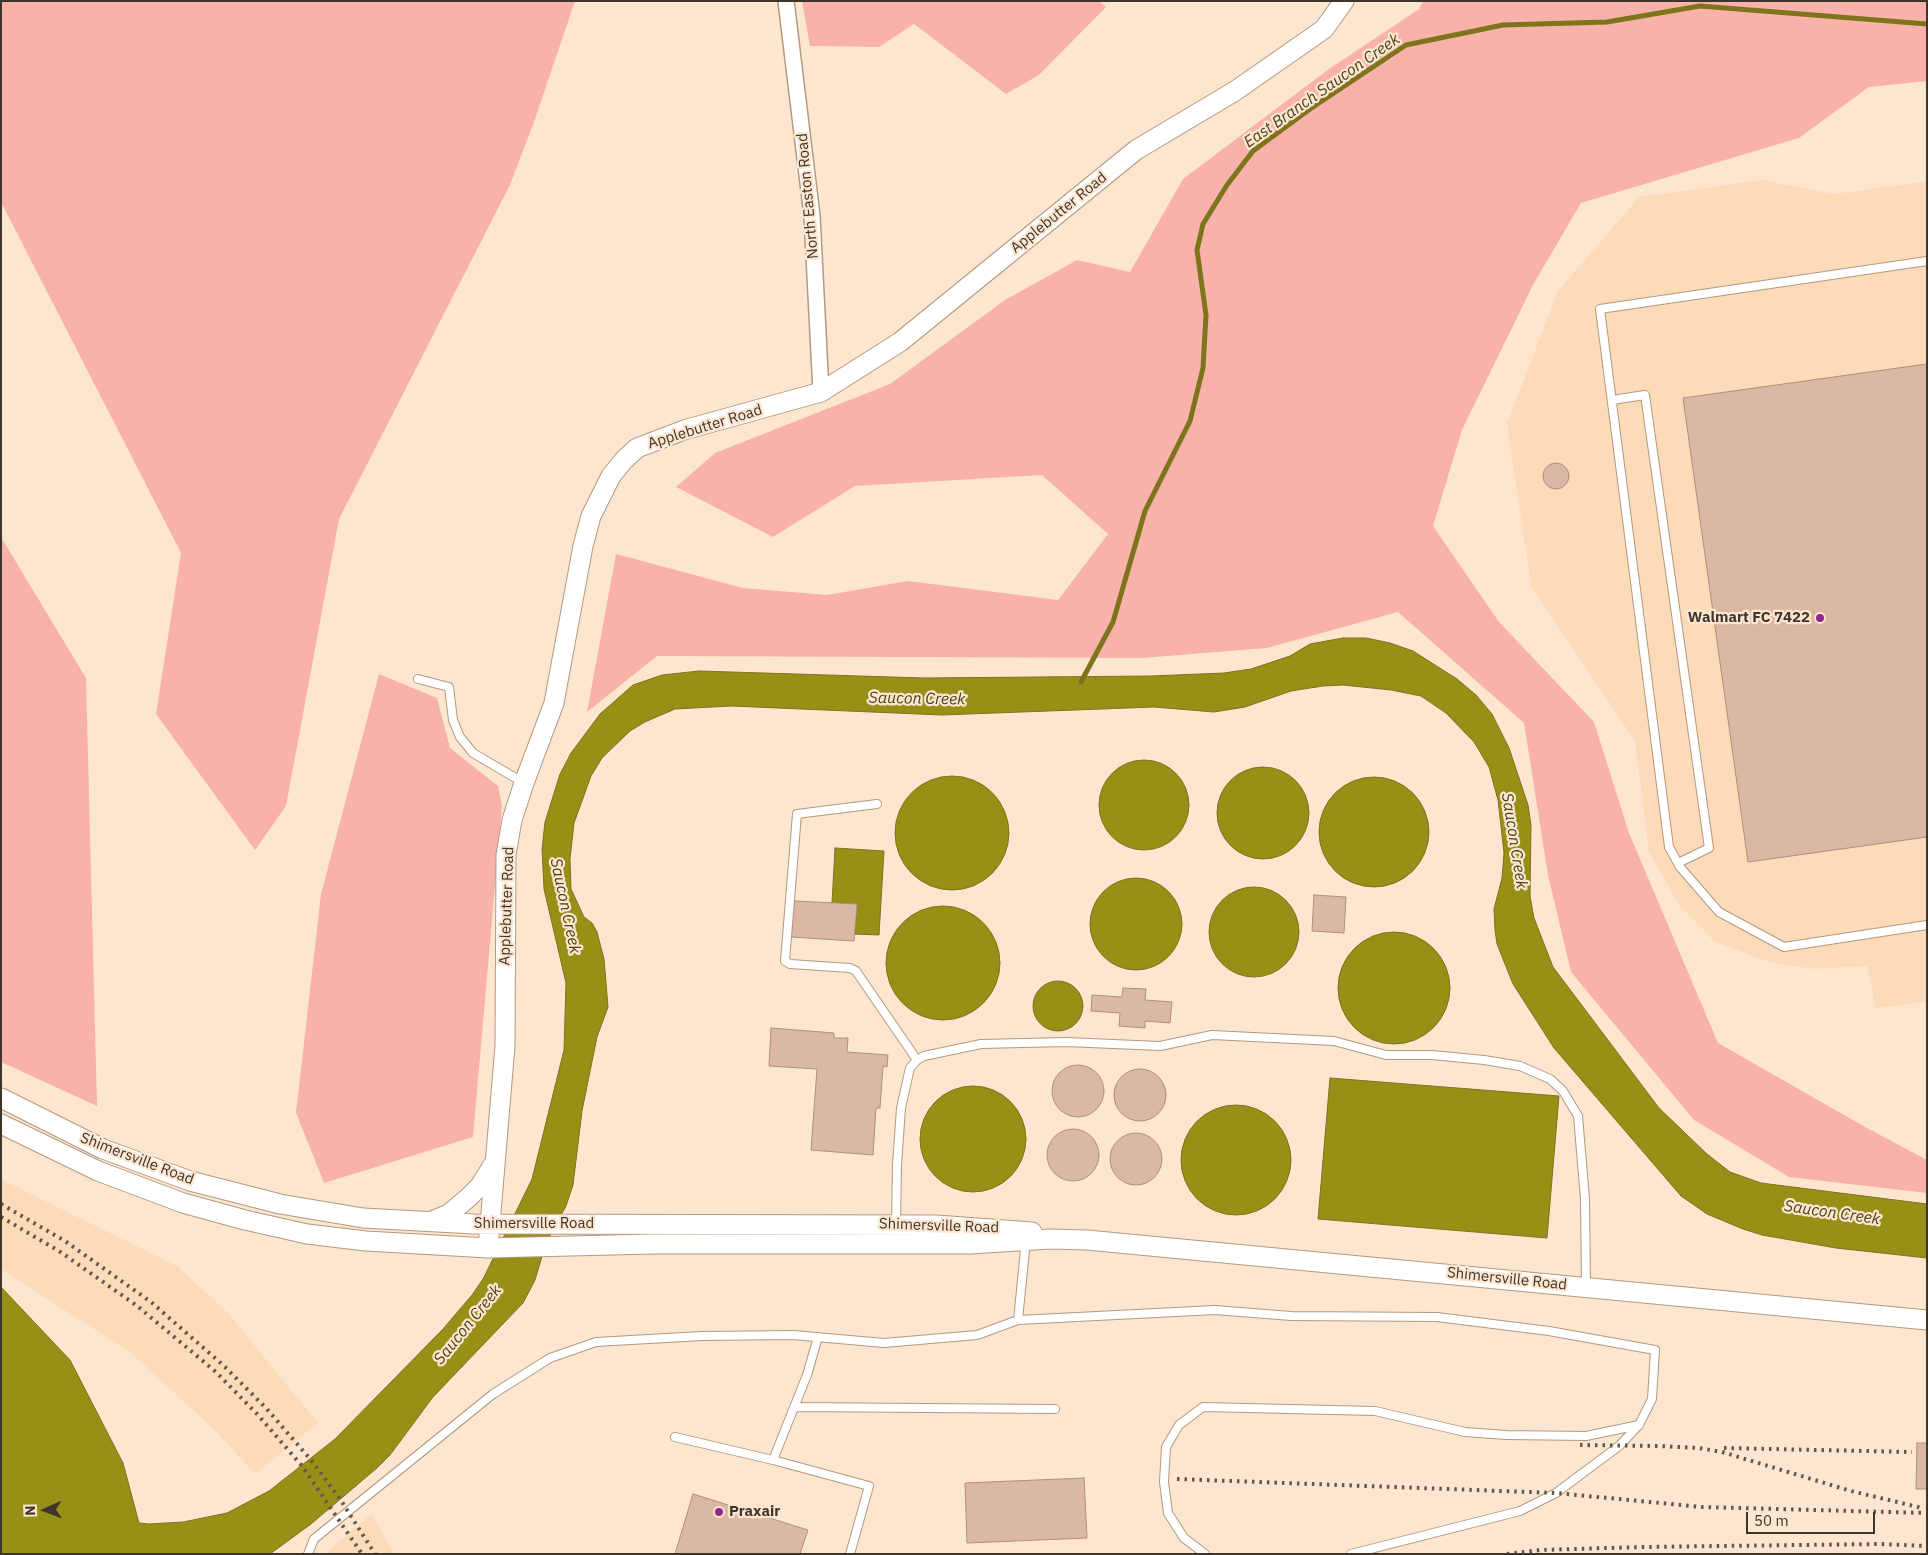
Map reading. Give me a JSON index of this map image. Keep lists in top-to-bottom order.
{
  "streets": {
    "street": ["North Easton Road", "Applebutter Road", "Shimersville Road"]
  },
  "crossings": [
    ["North Easton Road", "Applebutter Road"],
    ["Applebutter Road", "Shimersville Road"]
  ],
  "water": ["East Branch Saucon Creek", "Saucon Creek"],
  "places": ["Walmart FC 7422", "Praxair"],
  "scale_bar": "50 m",
  "north": "left"
}
